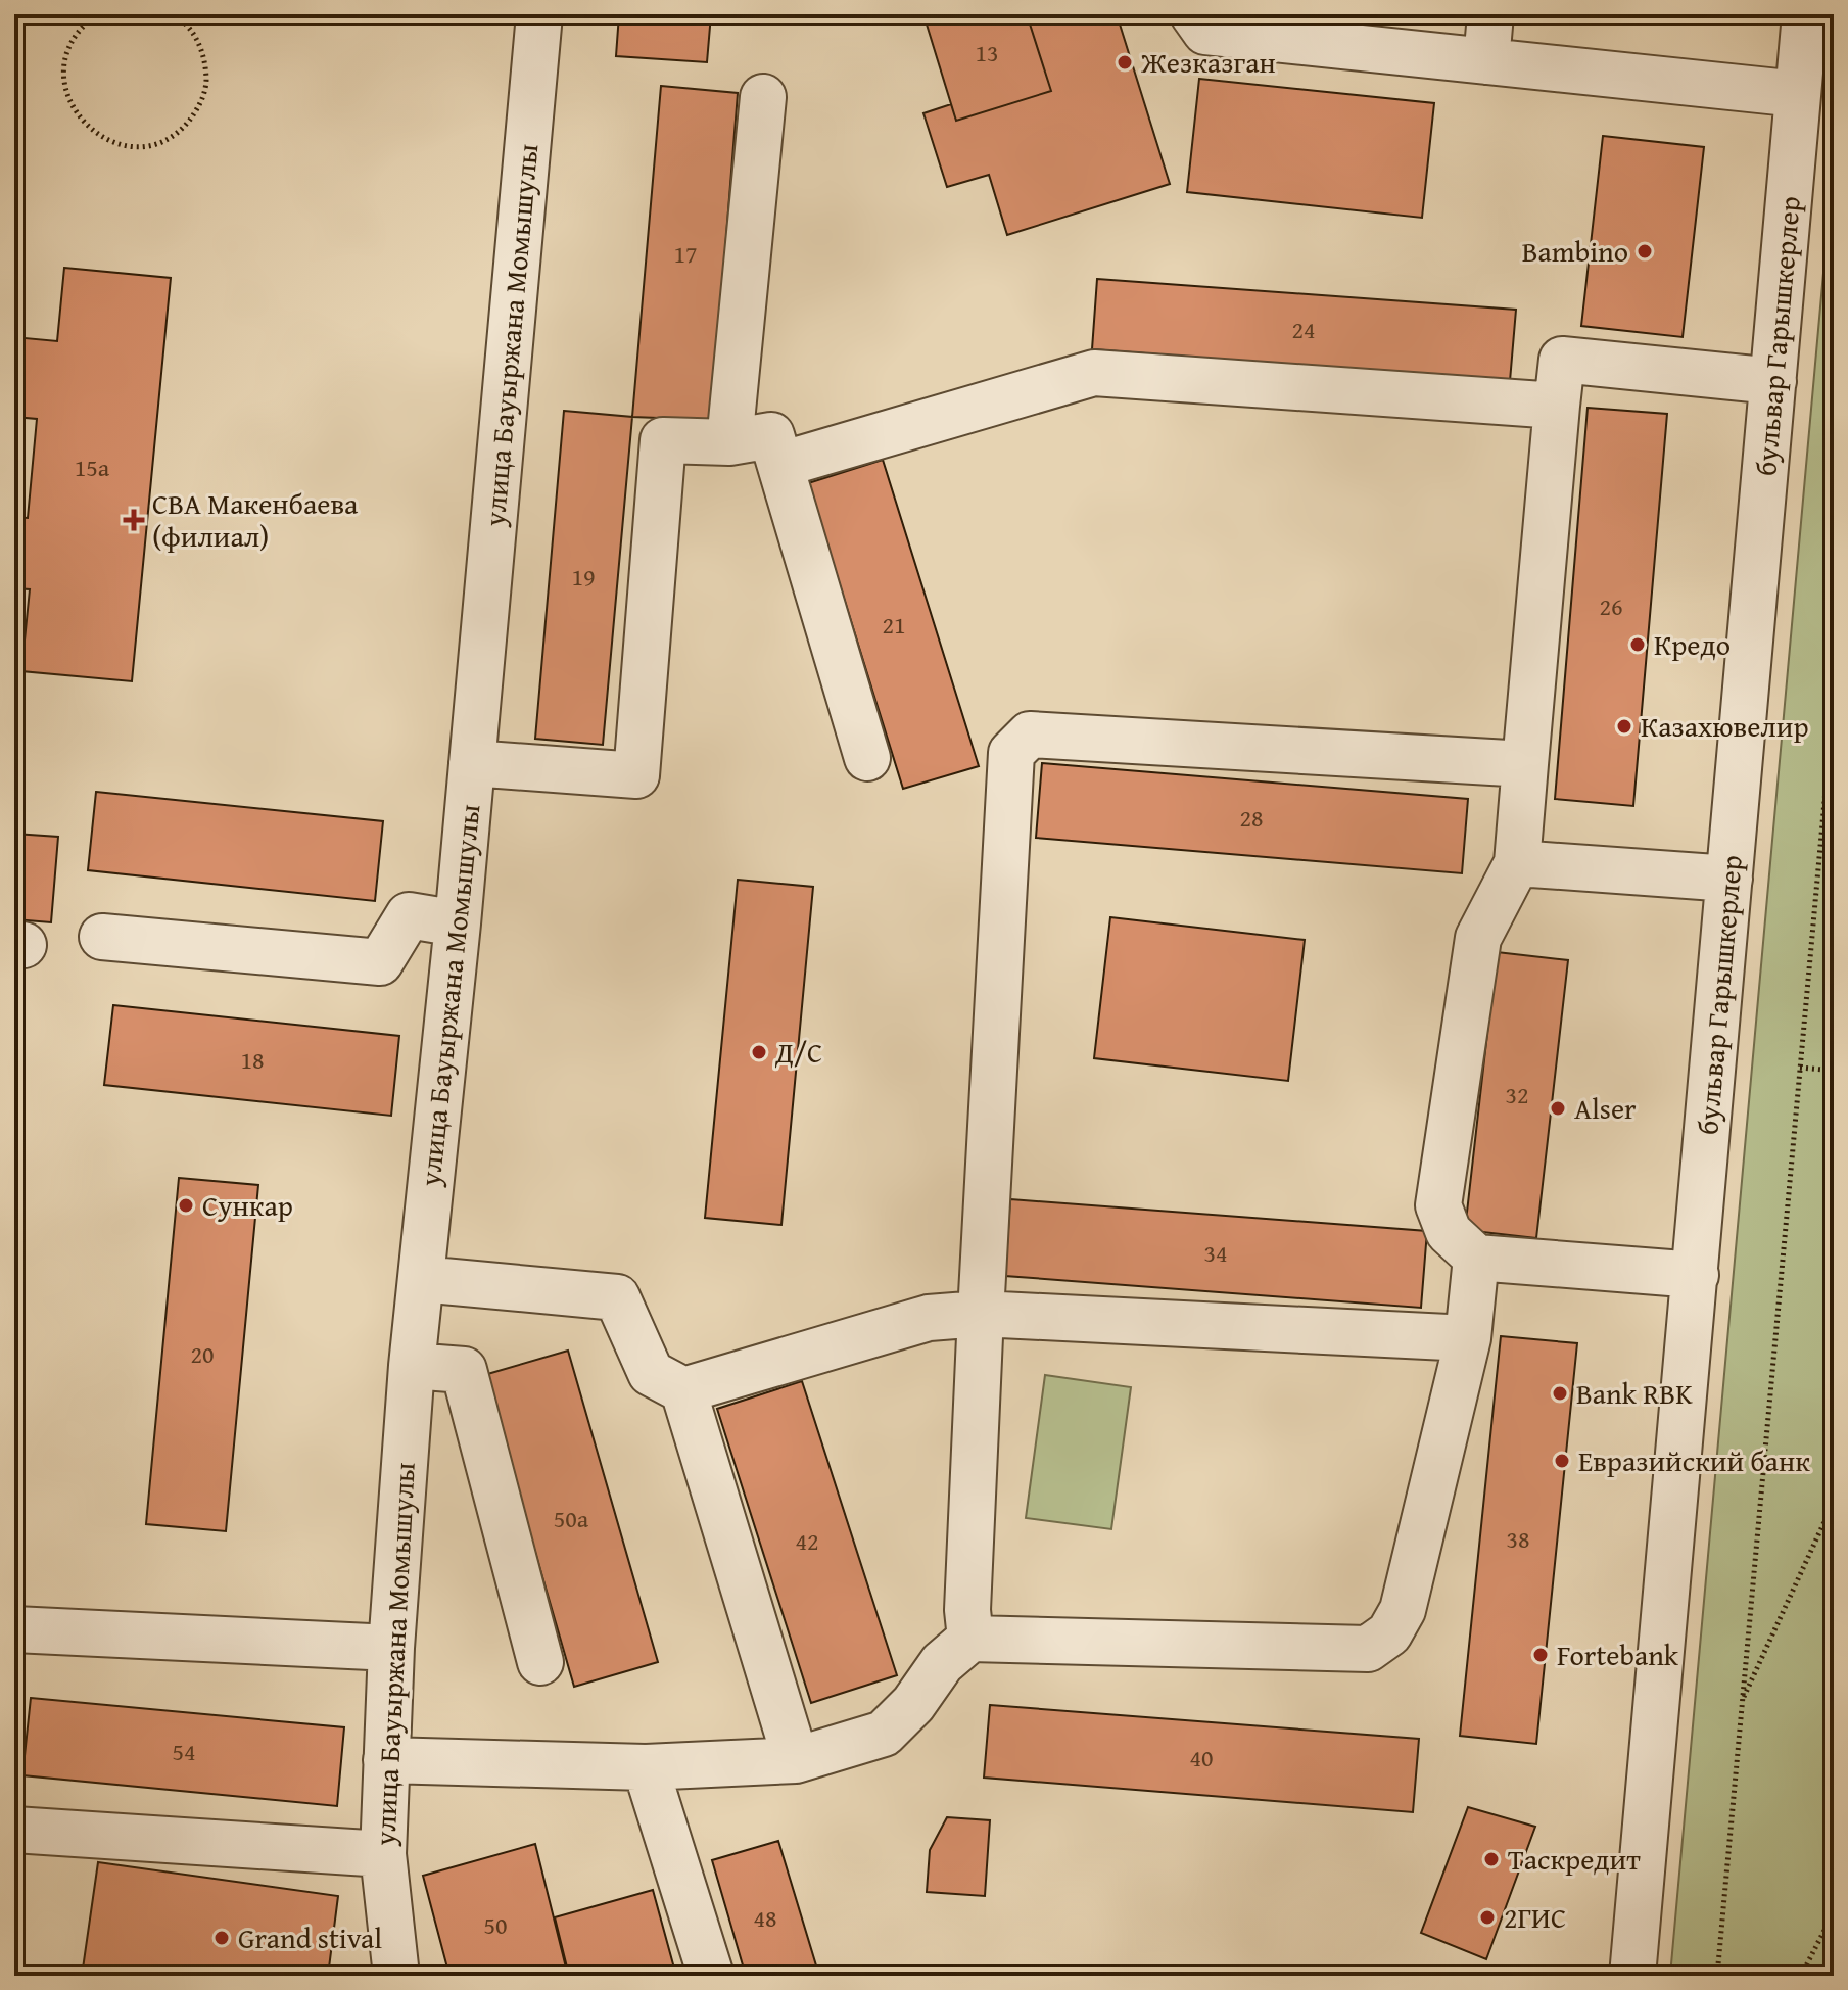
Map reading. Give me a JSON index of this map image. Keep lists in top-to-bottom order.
{
  "streets": {
    "street": ["улица Бауыржана Момышулы", "бульвар Гарышкерлер"]
  },
  "places": {
    "other": [
      "Жезказган",
      "Bambino",
      "Кредо",
      "Казахювелир",
      "Д/С",
      "Alser",
      "Сункар",
      "Bank RBK",
      "Евразийский банк",
      "Fortebank",
      "Таскредит",
      "2ГИС",
      "Grand stival"
    ],
    "health": ["СВА Макенбаева (филиал)"]
  },
  "house_numbers": [
    "13",
    "17",
    "24",
    "15а",
    "19",
    "26",
    "21",
    "28",
    "18",
    "32",
    "34",
    "20",
    "50а",
    "38",
    "42",
    "54",
    "40",
    "48",
    "50"
  ]
}
